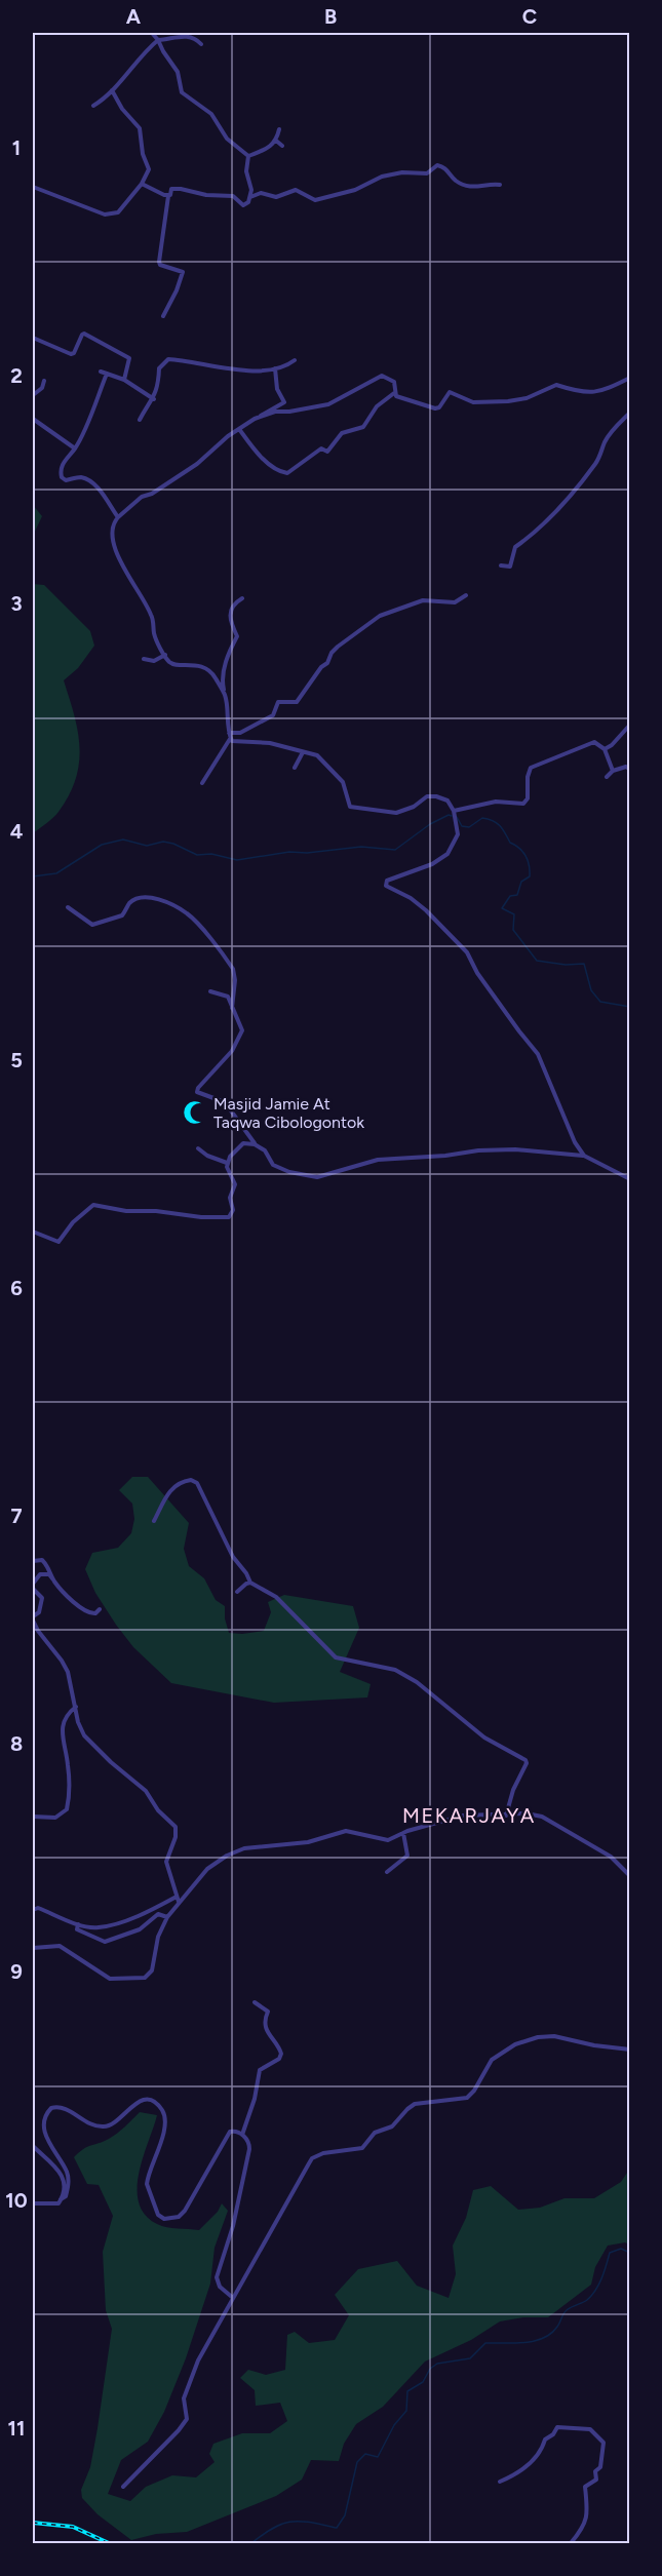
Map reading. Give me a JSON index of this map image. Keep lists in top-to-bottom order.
{
  "districts": ["MEKARJAYA"],
  "places": {
    "mosque": ["Masjid Jamie At Taqwa Cibologontok"]
  },
  "grid": {
    "columns": ["A", "B", "C"],
    "rows": [
      "1",
      "2",
      "3",
      "4",
      "5",
      "6",
      "7",
      "8",
      "9",
      "10",
      "11"
    ]
  }
}
